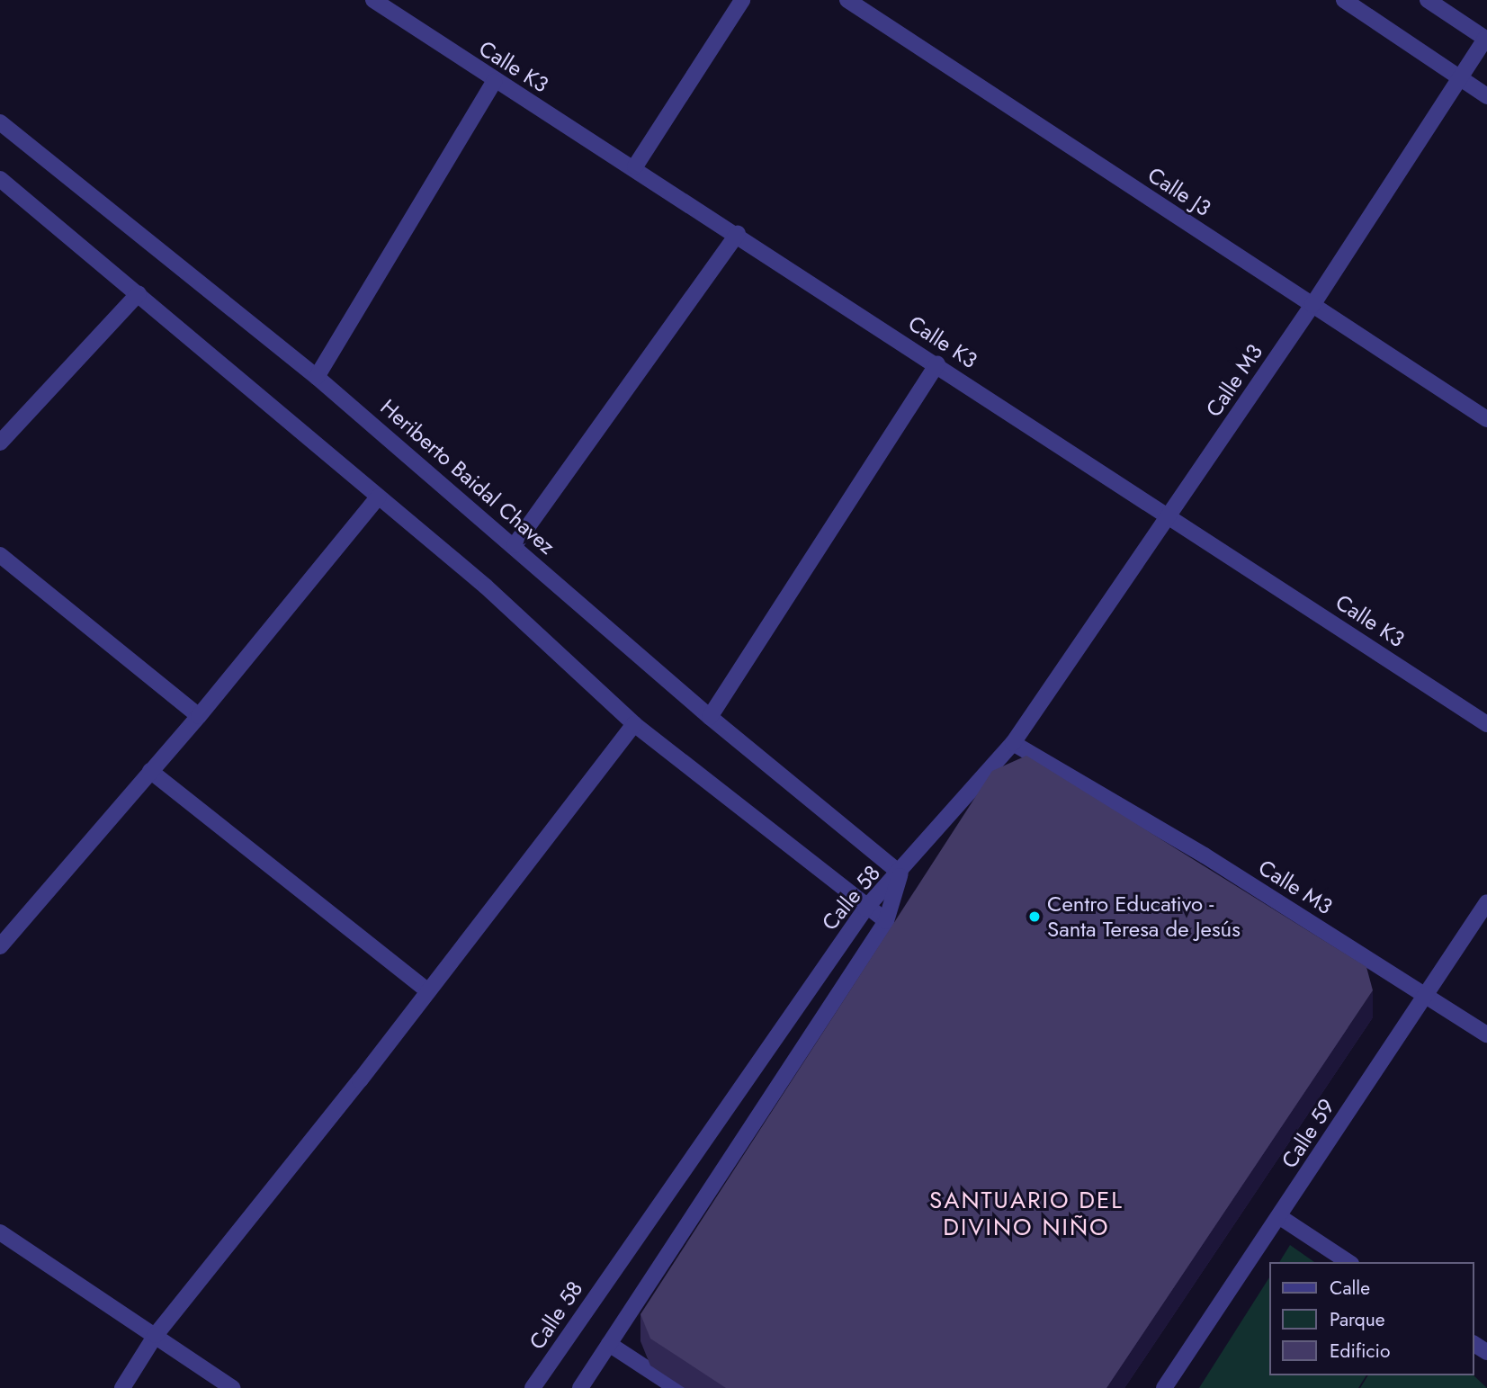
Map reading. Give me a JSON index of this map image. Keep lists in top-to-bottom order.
{
  "streets": {
    "street": [
      "Calle K3",
      "Calle J3",
      "Calle M3",
      "Heriberto Baidal Chavez",
      "Calle 58",
      "Calle 59"
    ]
  },
  "crossings": [
    ["Calle K3", "Calle M3"],
    ["Calle J3", "Calle M3"],
    ["Calle M3", "Heriberto Baidal Chavez"],
    ["Calle M3", "Calle 58"],
    ["Calle M3", "Calle 59"],
    ["Heriberto Baidal Chavez", "Calle 58"]
  ],
  "districts": ["SANTUARIO DEL DIVINO NIÑO"],
  "places": ["Centro Educativo - Santa Teresa de Jesús"],
  "legend": ["Calle", "Parque", "Edificio"]
}
